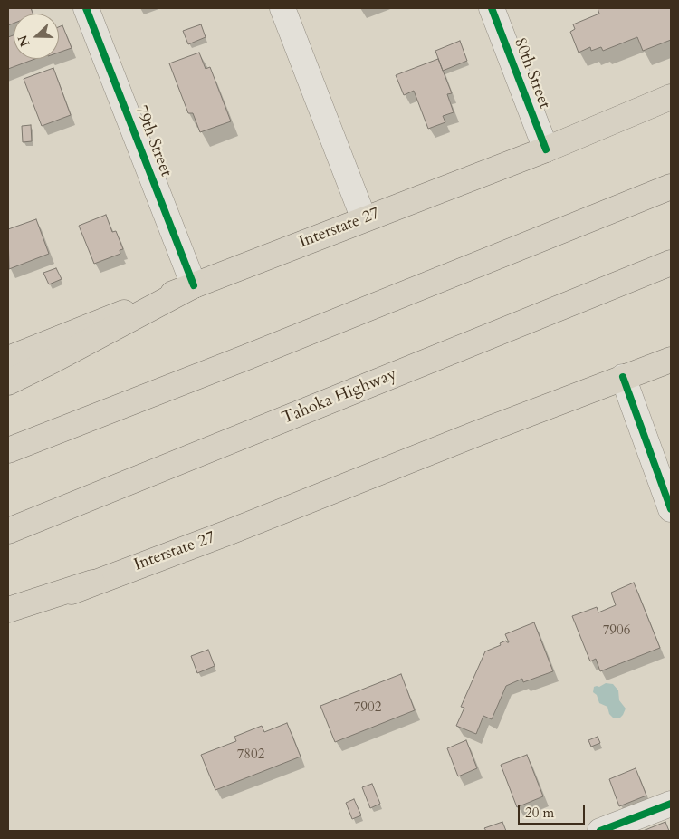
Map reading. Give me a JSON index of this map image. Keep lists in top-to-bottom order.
{
  "streets": {
    "main road": ["Interstate 27", "Tahoka Highway"],
    "street": ["80th Street", "79th Street"]
  },
  "crossings": [
    ["80th Street", "Interstate 27"],
    ["79th Street", "Interstate 27"]
  ],
  "house_numbers": ["7906", "7902", "7802"],
  "scale_bar": "20 m",
  "north": "left"
}
